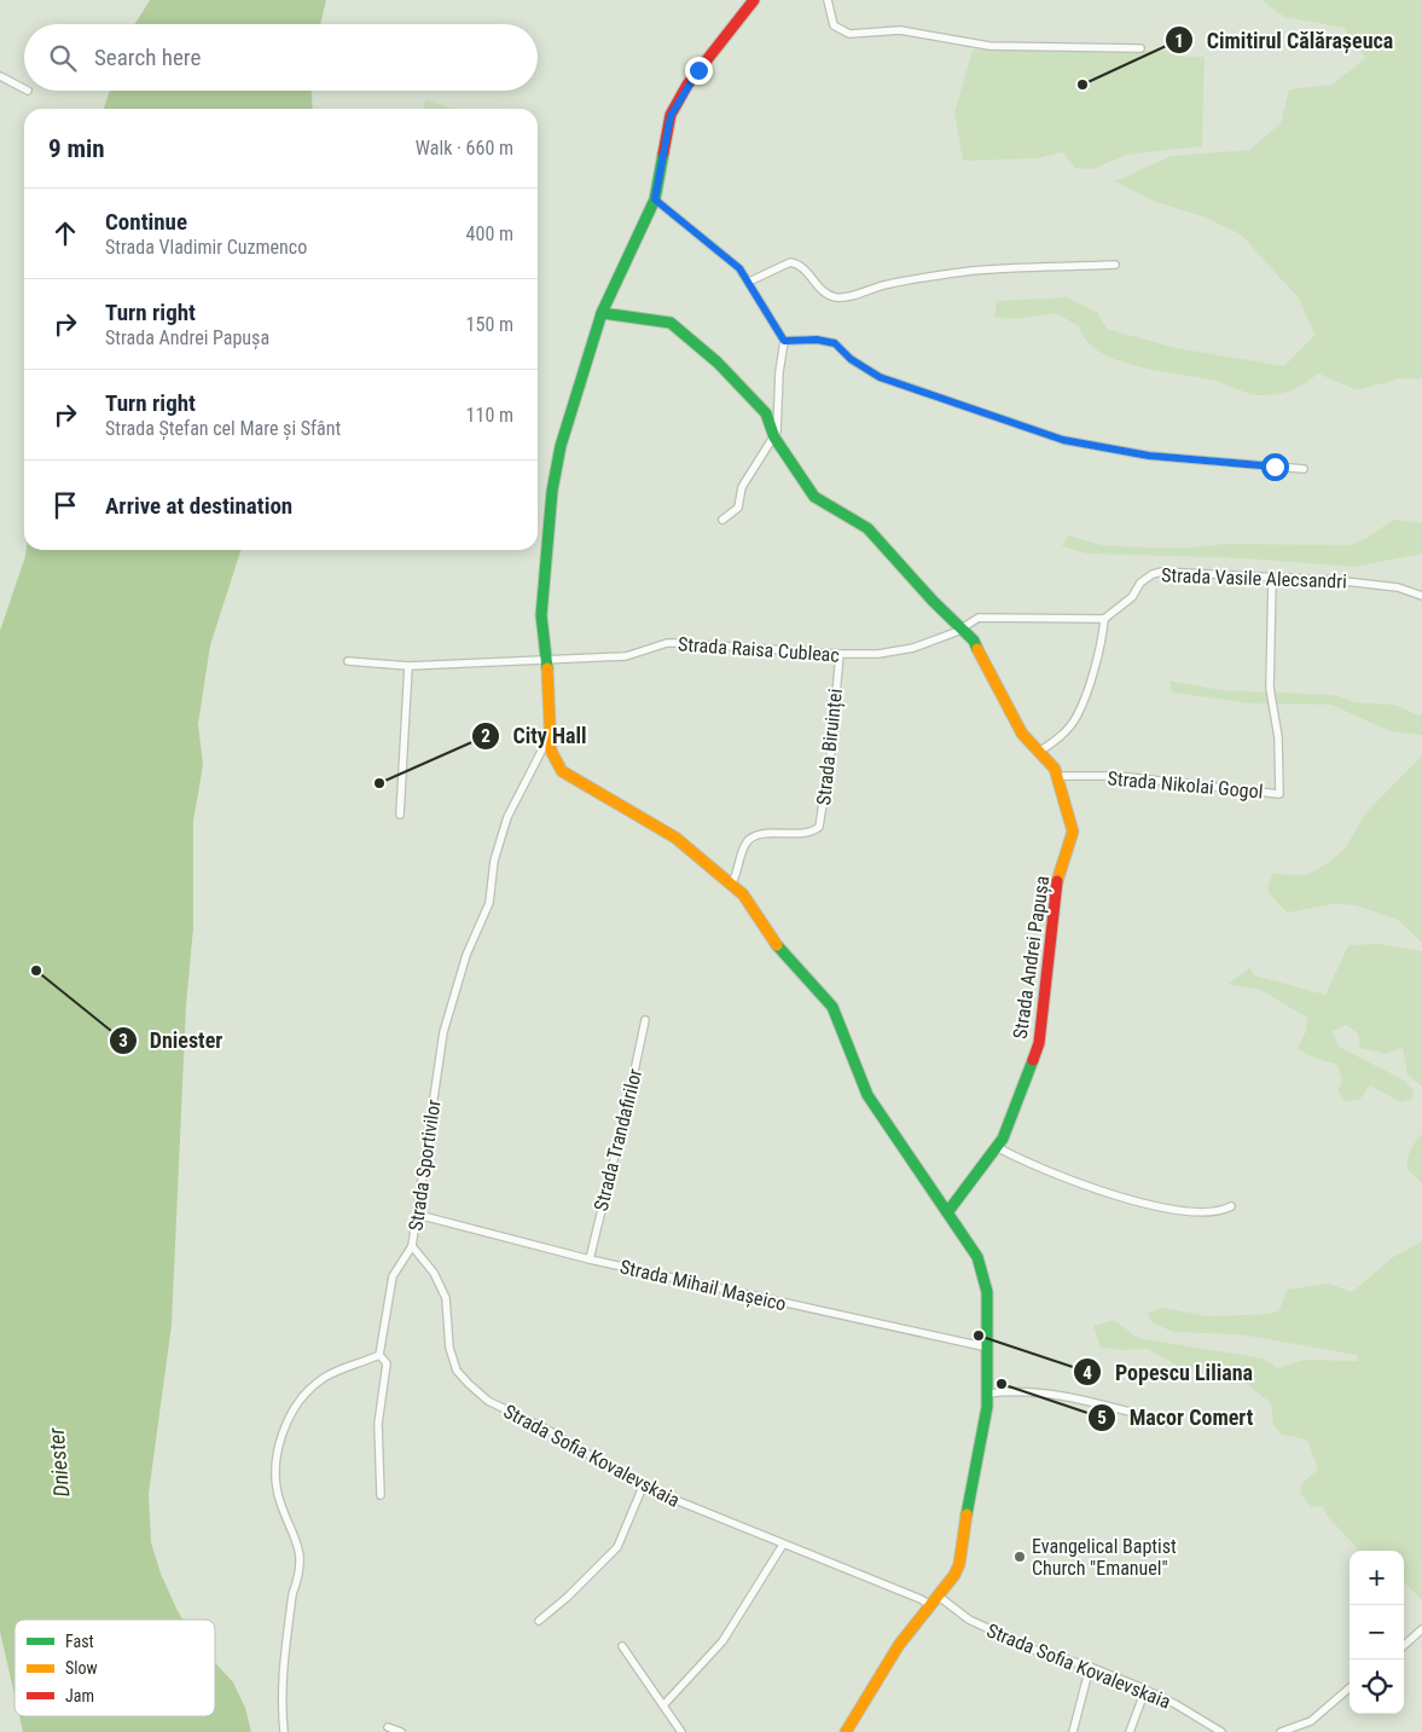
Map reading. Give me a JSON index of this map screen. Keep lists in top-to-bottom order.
{
  "streets": {
    "main road": ["Strada Andrei Papușa"],
    "street": [
      "Strada Vasile Alecsandri",
      "Strada Raisa Cubleac",
      "Strada Biruinței",
      "Strada Nikolai Gogol",
      "Strada Trandafirilor",
      "Strada Sportivilor",
      "Strada Mihail Mașeico",
      "Strada Sofia Kovalevskaia"
    ]
  },
  "crossings": [
    ["Strada Vasile Alecsandri", "Strada Nikolai Gogol"],
    ["Strada Raisa Cubleac", "Strada Biruinței"],
    ["Strada Raisa Cubleac", "Strada Andrei Papușa"],
    ["Strada Nikolai Gogol", "Strada Andrei Papușa"],
    ["Strada Trandafirilor", "Strada Mihail Mașeico"],
    ["Strada Sportivilor", "Strada Mihail Mașeico"],
    ["Strada Sportivilor", "Strada Sofia Kovalevskaia"]
  ],
  "water": ["Dniester"],
  "places": [
    "Cimitirul Călărașeuca",
    "City Hall",
    "Dniester",
    "Popescu Liliana",
    "Macor Comert",
    "Evangelical Baptist Church \"Emanuel\""
  ],
  "legend": ["Fast", "Slow", "Jam"],
  "page": {
    "search": "Search here",
    "heading": ["9 min", "Walk · 660 m"],
    "list": [
      ["Continue", "Strada Vladimir Cuzmenco", "400 m"],
      ["Turn right", "Strada Andrei Papușa", "150 m"],
      ["Turn right", "Strada Ștefan cel Mare și Sfânt", "110 m"],
      "Arrive at destination"
    ],
    "map_buttons": ["+", "−"]
  }
}
